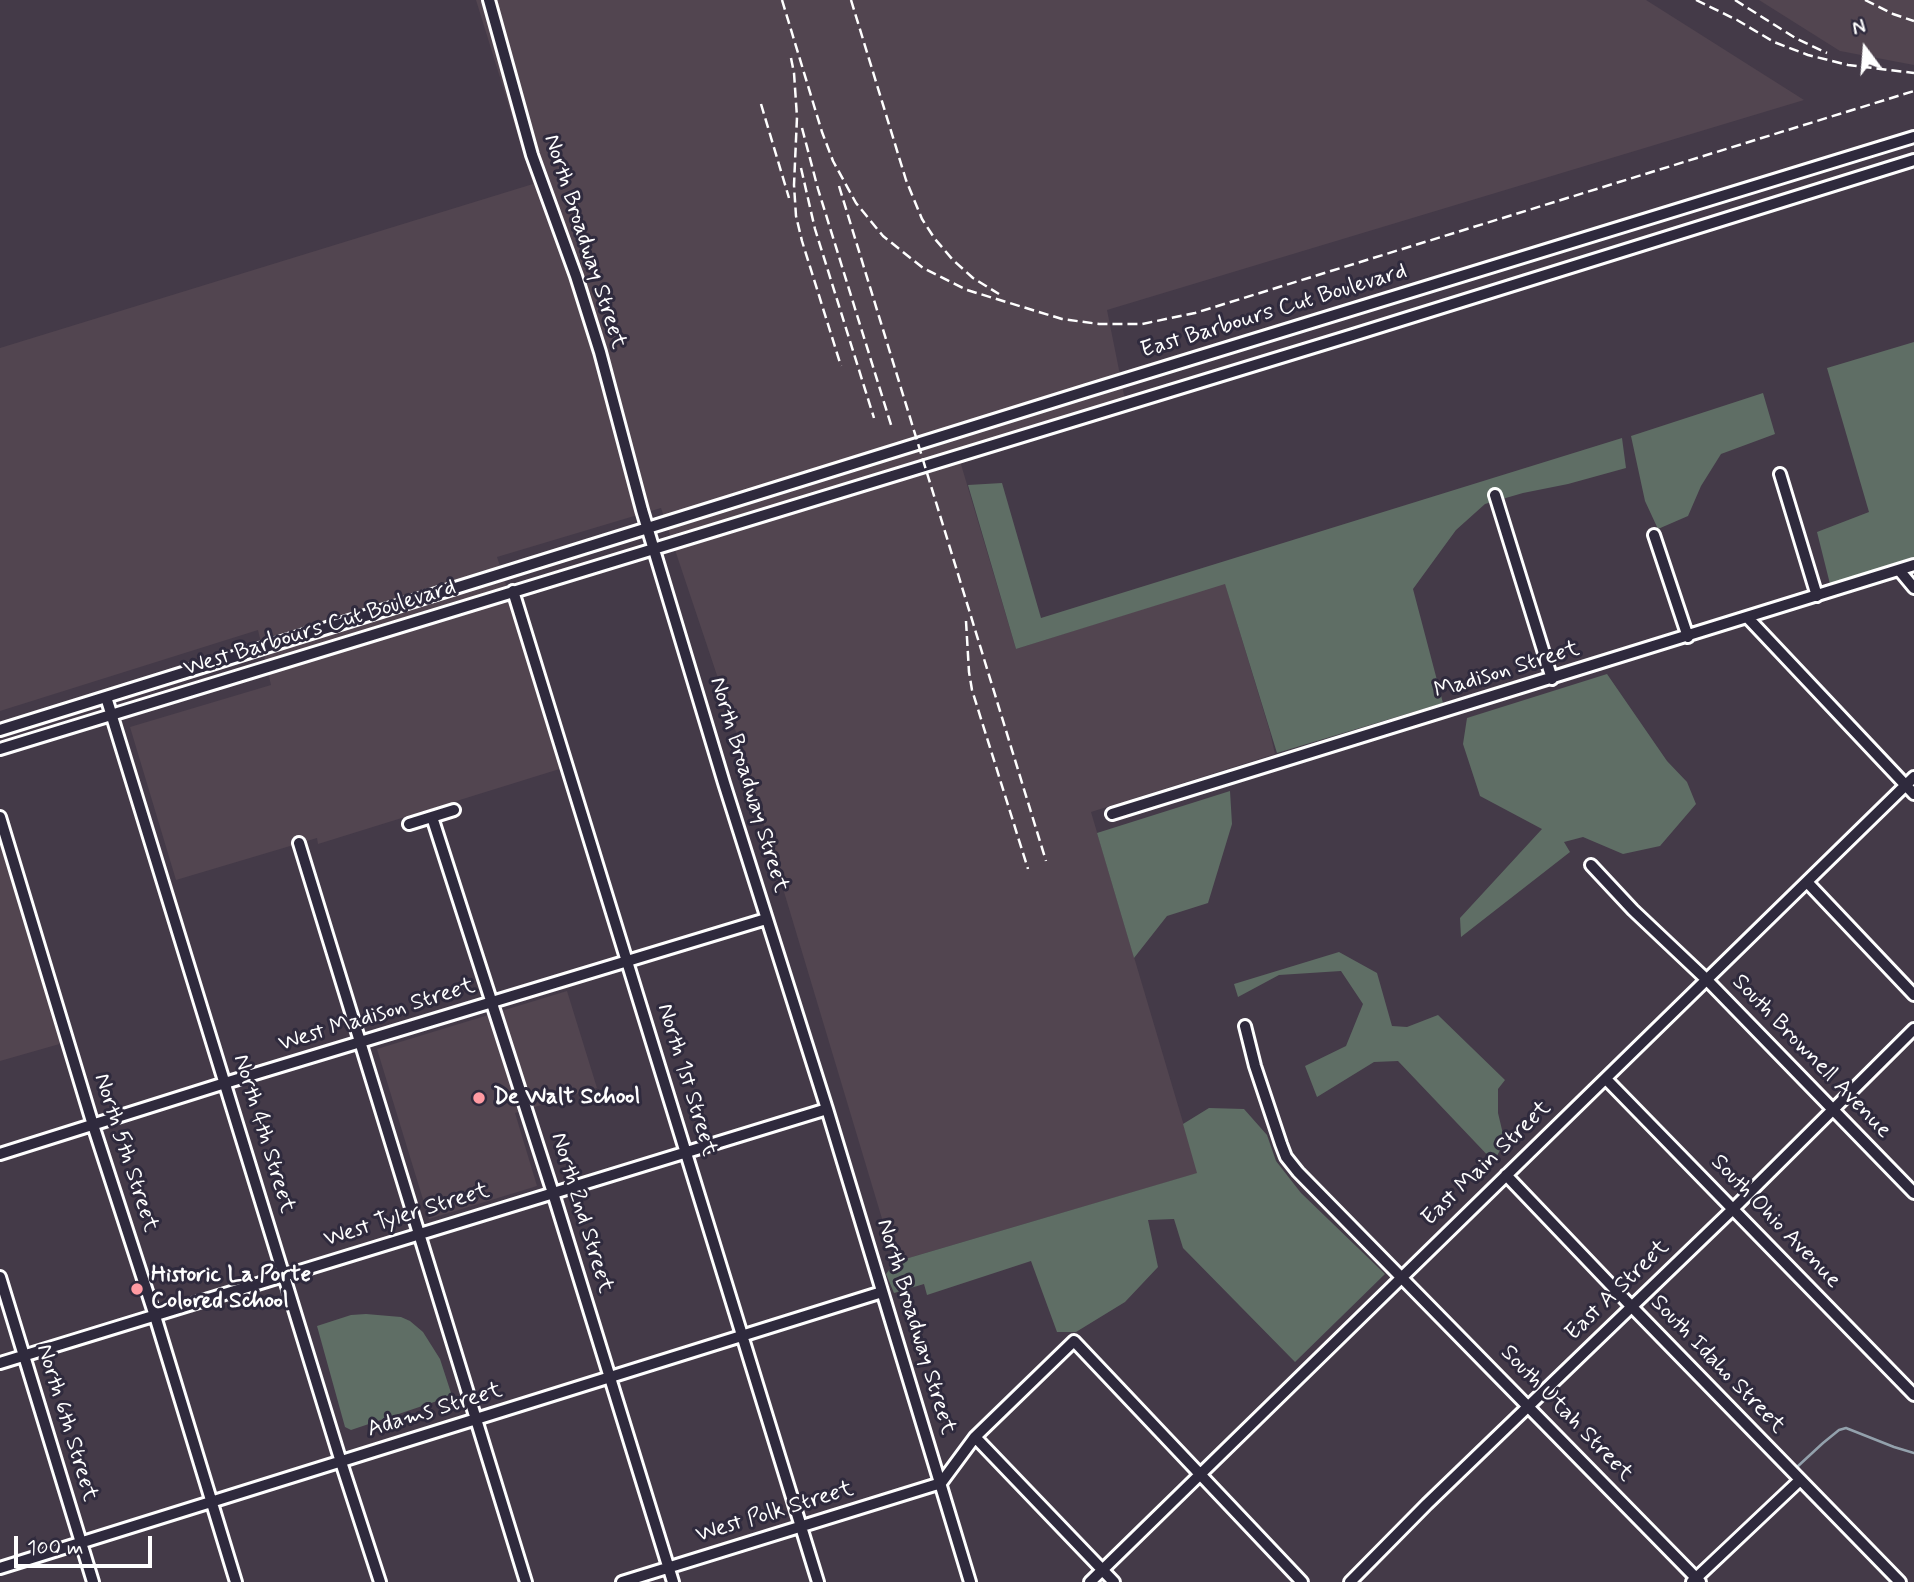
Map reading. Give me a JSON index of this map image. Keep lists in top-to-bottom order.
{
  "streets": {
    "street": [
      "North Broadway Street",
      "East Barbours Cut Boulevard",
      "West Barbours Cut Boulevard",
      "Madison Street",
      "West Madison Street",
      "South Brownell Avenue",
      "North 1st Street",
      "North 4th Street",
      "North 5th Street",
      "East Main Street",
      "North 2nd Street",
      "West Tyler Street",
      "South Ohio Avenue",
      "East A Street",
      "South Idaho Street",
      "Adams Street",
      "South Utah Street",
      "North 6th Street",
      "West Polk Street"
    ]
  },
  "crossings": [
    ["North Broadway Street", "East Barbours Cut Boulevard"],
    ["North Broadway Street", "West Barbours Cut Boulevard"],
    ["North Broadway Street", "West Madison Street"],
    ["North Broadway Street", "West Tyler Street"],
    ["North Broadway Street", "Adams Street"],
    ["North Broadway Street", "West Polk Street"],
    ["East Barbours Cut Boulevard", "West Barbours Cut Boulevard"],
    ["West Barbours Cut Boulevard", "North 1st Street"],
    ["West Barbours Cut Boulevard", "North 4th Street"],
    ["West Madison Street", "North 1st Street"],
    ["West Madison Street", "North 4th Street"],
    ["West Madison Street", "North 5th Street"],
    ["West Madison Street", "North 2nd Street"],
    ["South Brownell Avenue", "East Main Street"],
    ["South Brownell Avenue", "East A Street"],
    ["North 1st Street", "West Tyler Street"],
    ["North 1st Street", "Adams Street"],
    ["North 1st Street", "West Polk Street"],
    ["North 4th Street", "West Tyler Street"],
    ["North 4th Street", "Adams Street"],
    ["North 5th Street", "West Tyler Street"],
    ["North 5th Street", "Adams Street"],
    ["East Main Street", "South Ohio Avenue"],
    ["East Main Street", "South Idaho Street"],
    ["East Main Street", "South Utah Street"],
    ["North 2nd Street", "West Tyler Street"],
    ["North 2nd Street", "Adams Street"],
    ["North 2nd Street", "West Polk Street"],
    ["West Tyler Street", "North 6th Street"],
    ["South Ohio Avenue", "East A Street"],
    ["East A Street", "South Idaho Street"],
    ["East A Street", "South Utah Street"],
    ["Adams Street", "North 6th Street"]
  ],
  "places": ["De Walt School", "Historic La Porte Colored School"],
  "scale_bar": "100 m",
  "north": "top"
}
